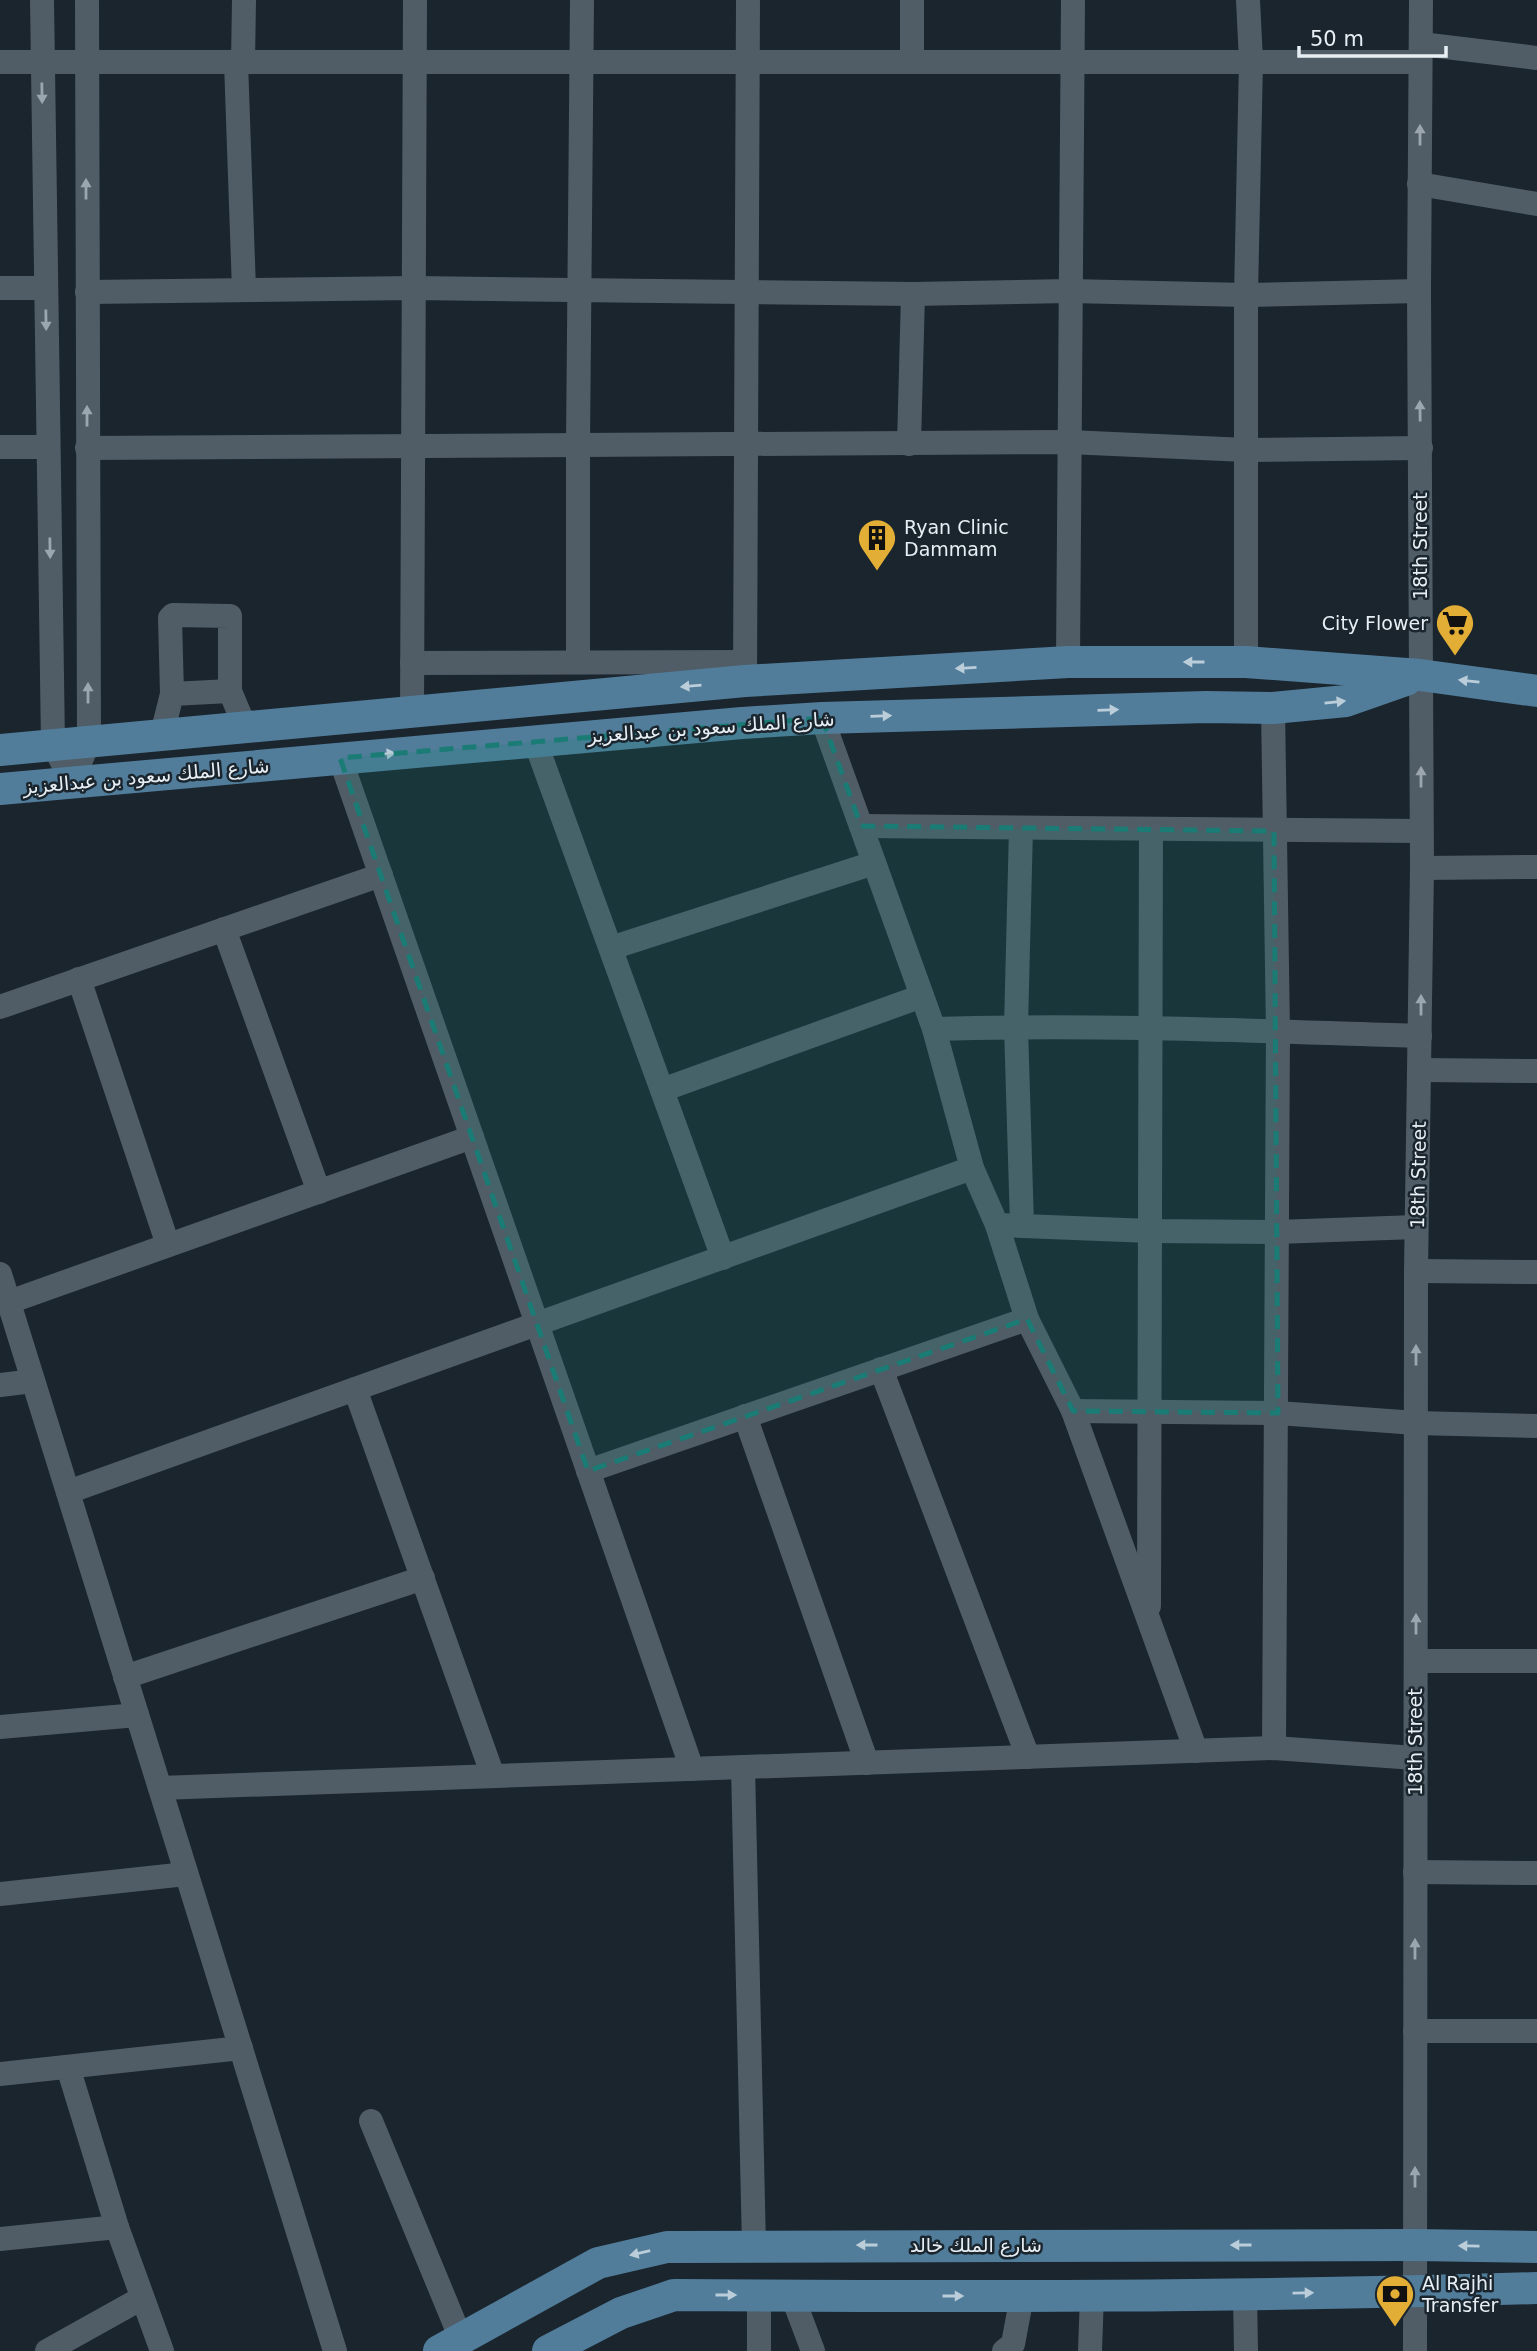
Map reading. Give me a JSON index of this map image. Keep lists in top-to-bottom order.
{
  "streets": {
    "main road": ["شارع الملك سعود بن عبدالعزيز", "شارع الملك خالد"],
    "street": ["18th Street"]
  },
  "crossings": [
    ["18th Street", "شارع الملك سعود بن عبدالعزيز"],
    ["18th Street", "شارع الملك خالد"]
  ],
  "places": {
    "building": ["Ryan Clinic Dammam"],
    "supermarket": ["City Flower"],
    "bank": ["Al Rajhi Transfer"]
  },
  "scale_bar": "50 m"
}
